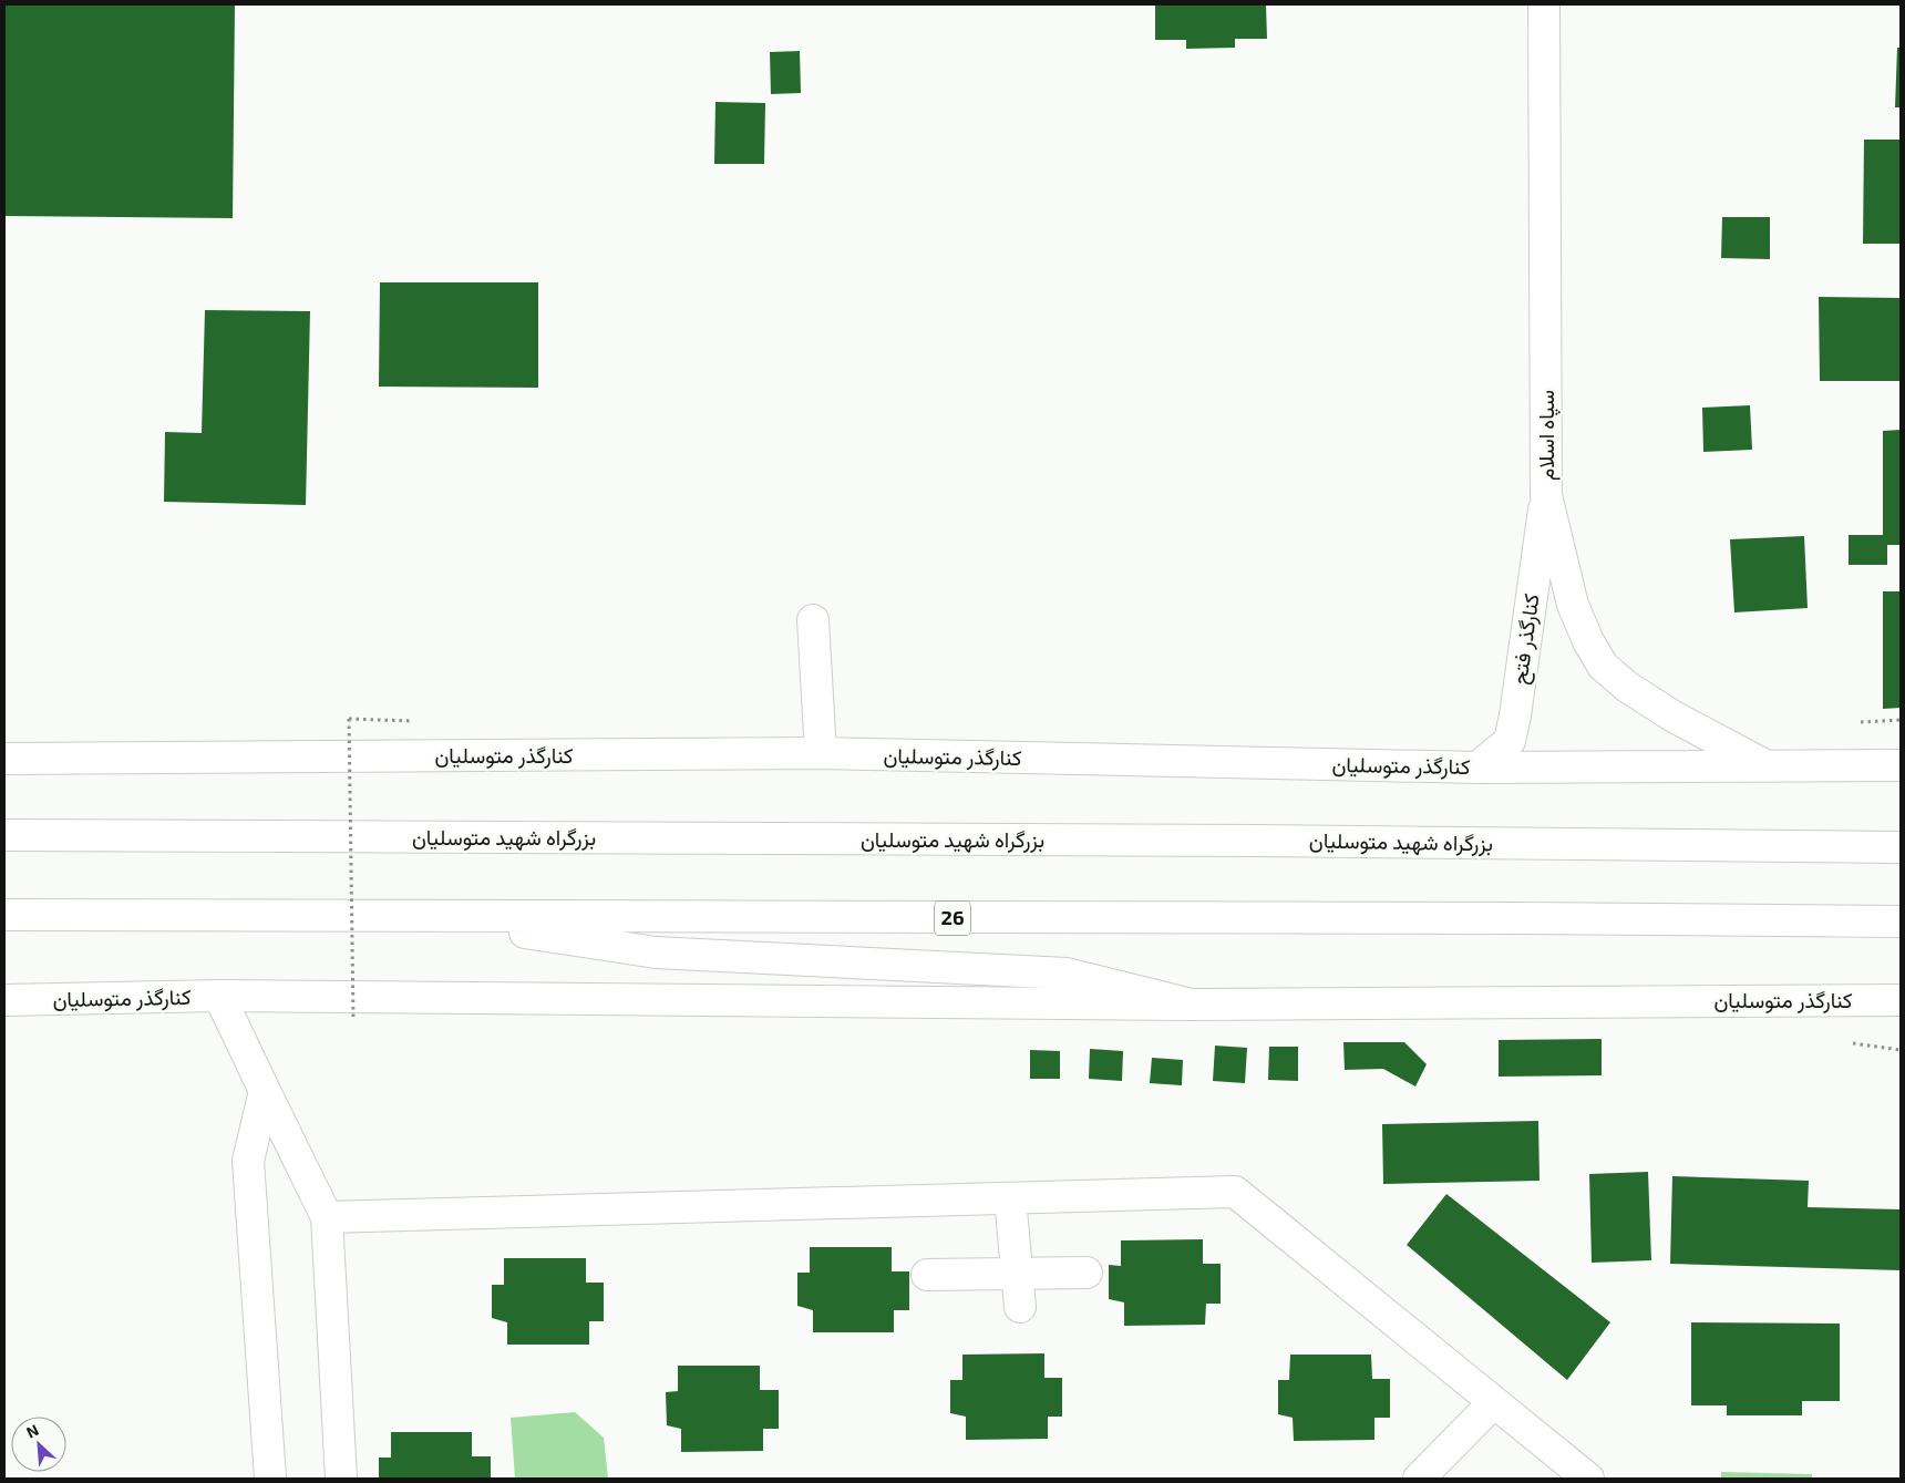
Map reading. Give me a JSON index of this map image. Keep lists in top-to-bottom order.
{
  "streets": {
    "main road": [
      "سپاه اسلام",
      "کنارگذر فتح",
      "کنارگذر متوسلیان",
      "بزرگراه شهید متوسلیان",
      "26"
    ]
  },
  "crossings": [
    ["سپاه اسلام", "کنارگذر فتح"],
    ["سپاه اسلام", "کنارگذر متوسلیان"],
    ["کنارگذر فتح", "کنارگذر متوسلیان"]
  ],
  "north": "top left"
}
